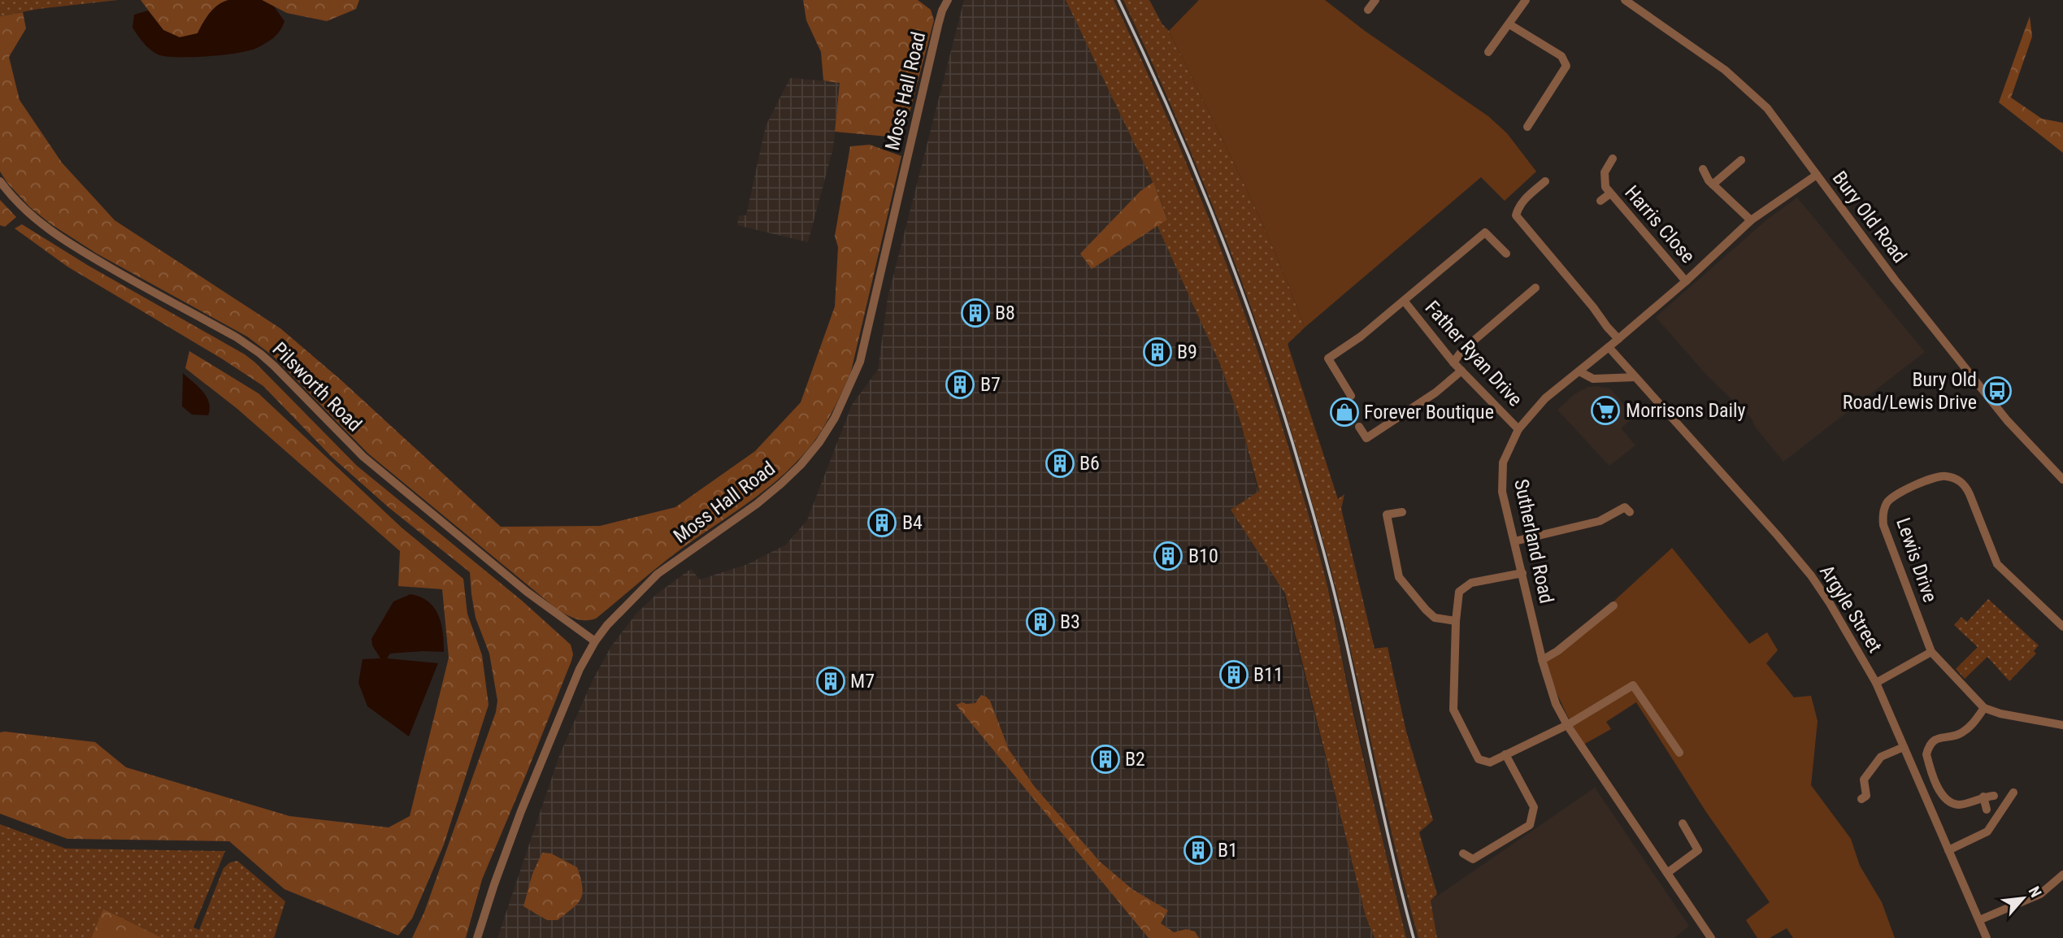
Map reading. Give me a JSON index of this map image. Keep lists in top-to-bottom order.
{
  "streets": {
    "street": [
      "Moss Hall Road",
      "Bury Old Road",
      "Harris Close",
      "Father Ryan Drive",
      "Pilsworth Road",
      "Sutherland Road",
      "Lewis Drive",
      "Argyle Street"
    ]
  },
  "crossings": [
    ["Moss Hall Road", "Pilsworth Road"],
    ["Bury Old Road", "Sutherland Road"],
    ["Harris Close", "Sutherland Road"],
    ["Father Ryan Drive", "Sutherland Road"],
    ["Sutherland Road", "Argyle Street"]
  ],
  "places": {
    "building": [
      "B8",
      "B9",
      "B7",
      "B6",
      "B4",
      "B10",
      "B3",
      "B11",
      "M7",
      "B2",
      "B1"
    ],
    "bus stop": ["Bury Old Road/Lewis Drive"],
    "supermarket": ["Morrisons Daily"],
    "shop": ["Forever Boutique"]
  },
  "north": "top right"
}
